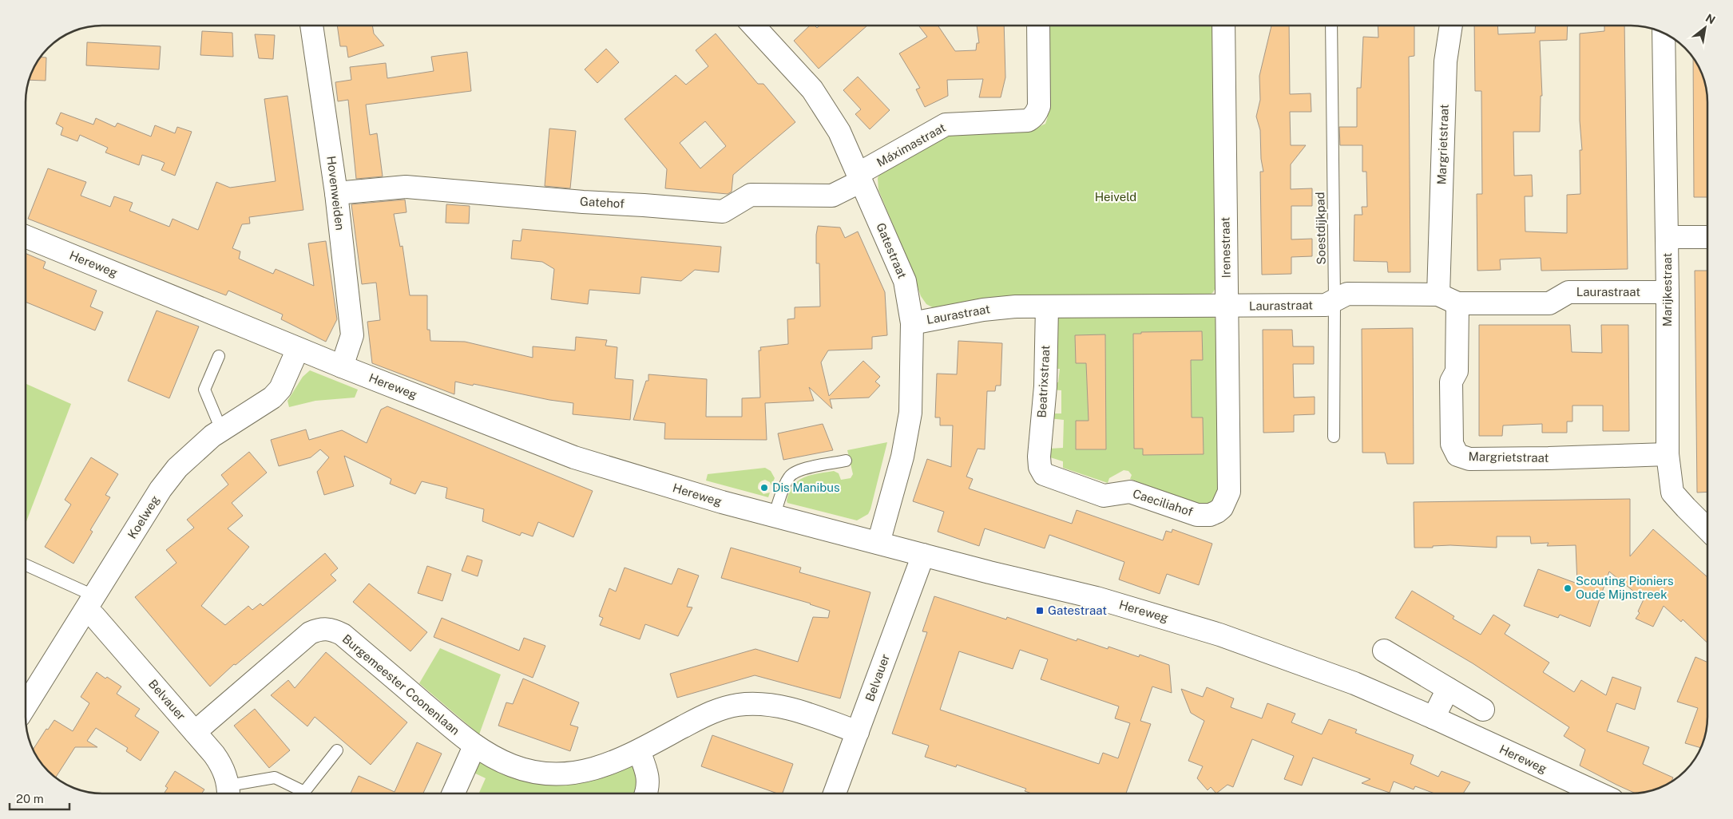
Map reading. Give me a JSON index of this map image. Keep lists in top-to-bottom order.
{
  "streets": {
    "street": [
      "Margrietstraat",
      "Máximastraat",
      "Hovenweiden",
      "Gatehof",
      "Irenestraat",
      "Gatestraat",
      "Hereweg",
      "Marijkestraat",
      "Laurastraat",
      "Beatrixstraat",
      "Caeciliahof",
      "Koelweg",
      "Belvauer",
      "Burgemeester Coonenlaan"
    ],
    "lane": ["Soestdijkpad"]
  },
  "crossings": [
    ["Margrietstraat", "Marijkestraat"],
    ["Margrietstraat", "Laurastraat"],
    ["Máximastraat", "Gatehof"],
    ["Máximastraat", "Gatestraat"],
    ["Hovenweiden", "Gatehof"],
    ["Hovenweiden", "Hereweg"],
    ["Gatehof", "Gatestraat"],
    ["Soestdijkpad", "Laurastraat"],
    ["Irenestraat", "Laurastraat"],
    ["Irenestraat", "Caeciliahof"],
    ["Gatestraat", "Hereweg"],
    ["Gatestraat", "Laurastraat"],
    ["Hereweg", "Koelweg"],
    ["Hereweg", "Belvauer"],
    ["Marijkestraat", "Laurastraat"],
    ["Laurastraat", "Beatrixstraat"],
    ["Beatrixstraat", "Caeciliahof"],
    ["Koelweg", "Belvauer"],
    ["Belvauer", "Burgemeester Coonenlaan"]
  ],
  "parks": ["Heiveld"],
  "places": {
    "other": ["Dis Manibus", "Scouting Pioniers Oude Mijnstreek"],
    "transit": ["Gatestraat"]
  },
  "scale_bar": "20 m",
  "north": "top right"
}
